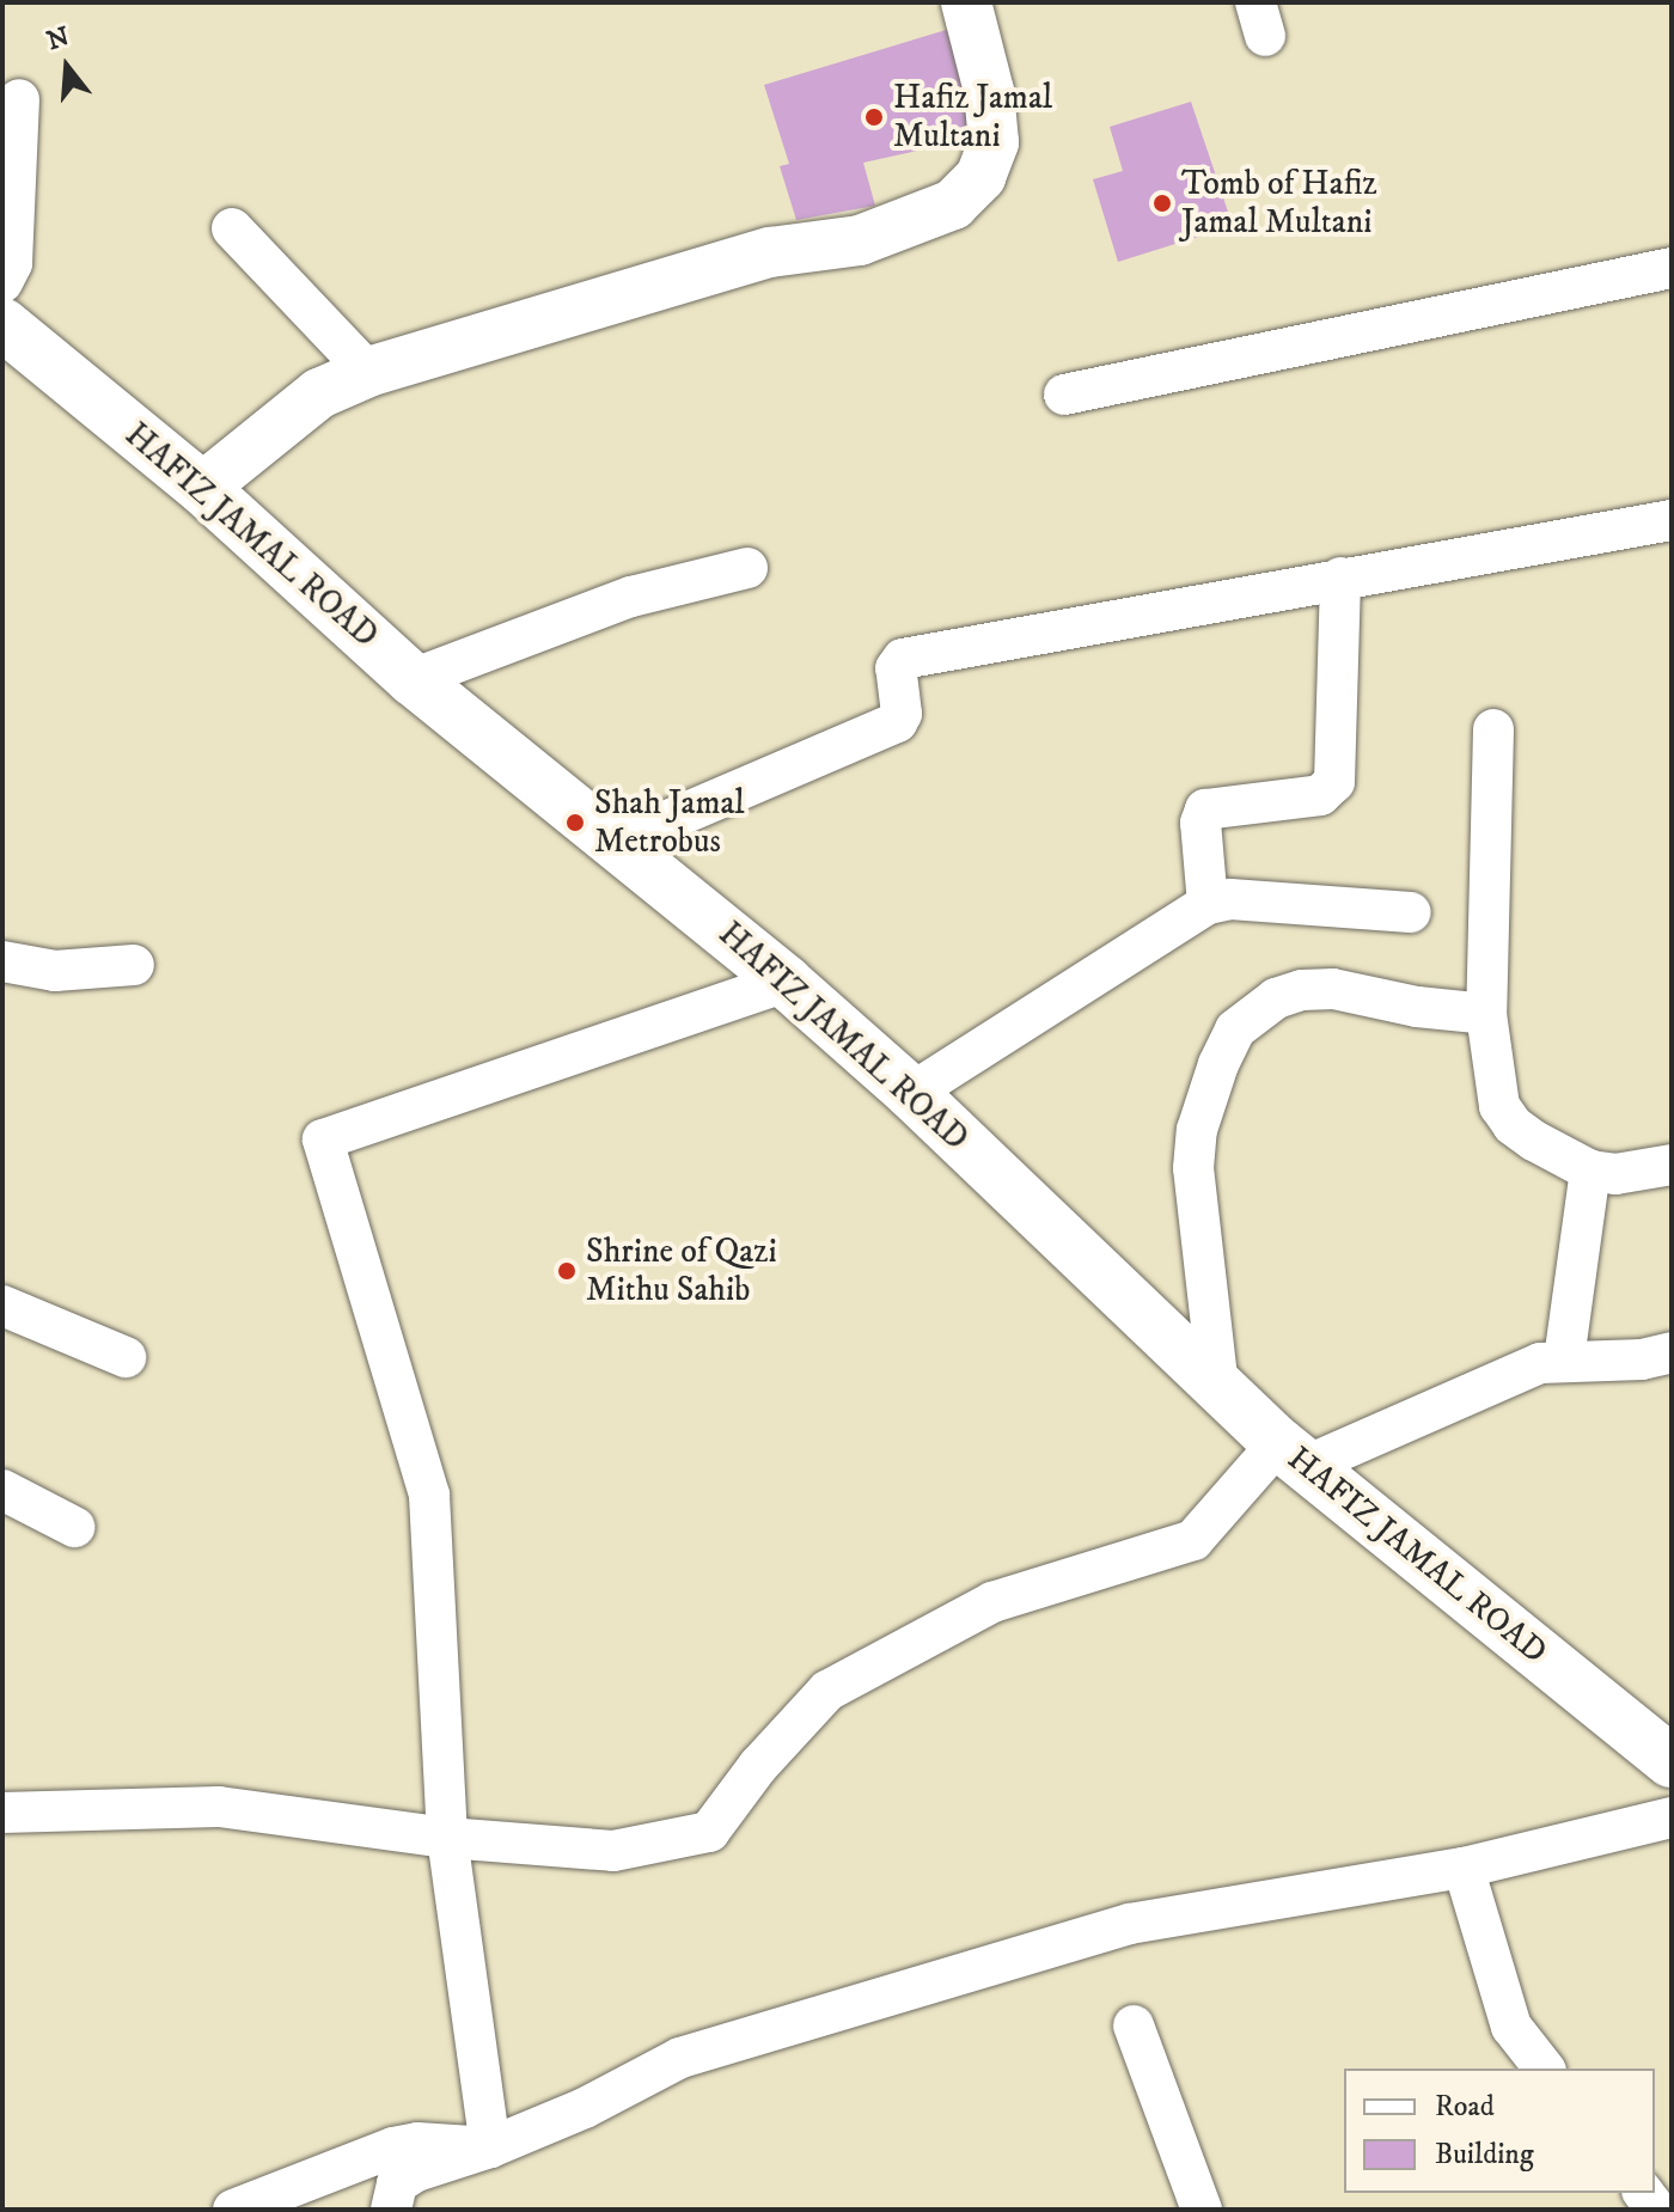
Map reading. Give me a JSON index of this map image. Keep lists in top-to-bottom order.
{
  "streets": {
    "main road": ["HAFIZ JAMAL ROAD"]
  },
  "places": [
    "Hafiz Jamal Multani",
    "Tomb of Hafiz Jamal Multani",
    "Shah Jamal Metrobus",
    "Shrine of Qazi Mithu Sahib"
  ],
  "legend": ["Road", "Building"],
  "north": "top"
}
